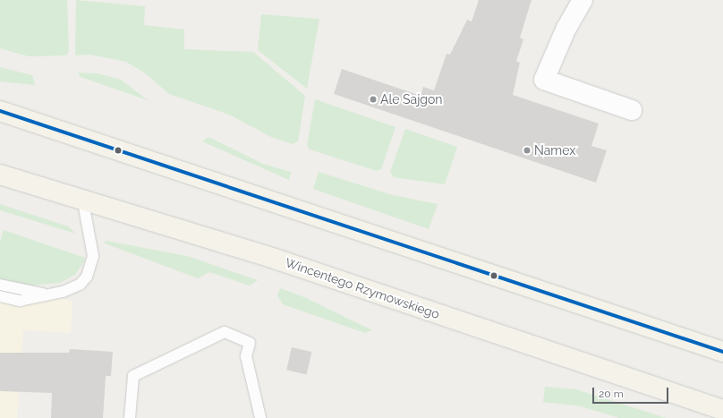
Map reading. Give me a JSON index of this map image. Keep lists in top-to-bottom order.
{
  "streets": {
    "main road": ["Wincentego Rzymowskiego"]
  },
  "places": ["Ale Sajgon", "Namex"],
  "scale_bar": "20 m"
}
